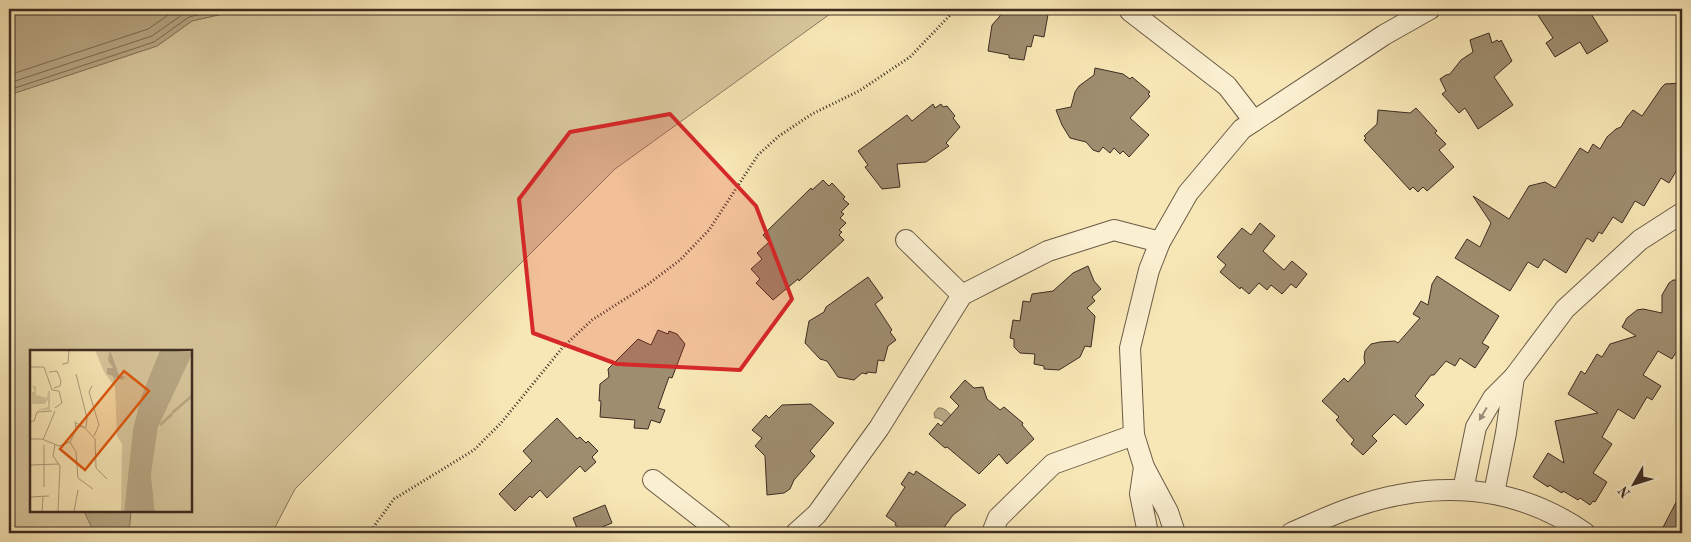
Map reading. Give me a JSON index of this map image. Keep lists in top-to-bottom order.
{
  "north": "bottom left"
}
